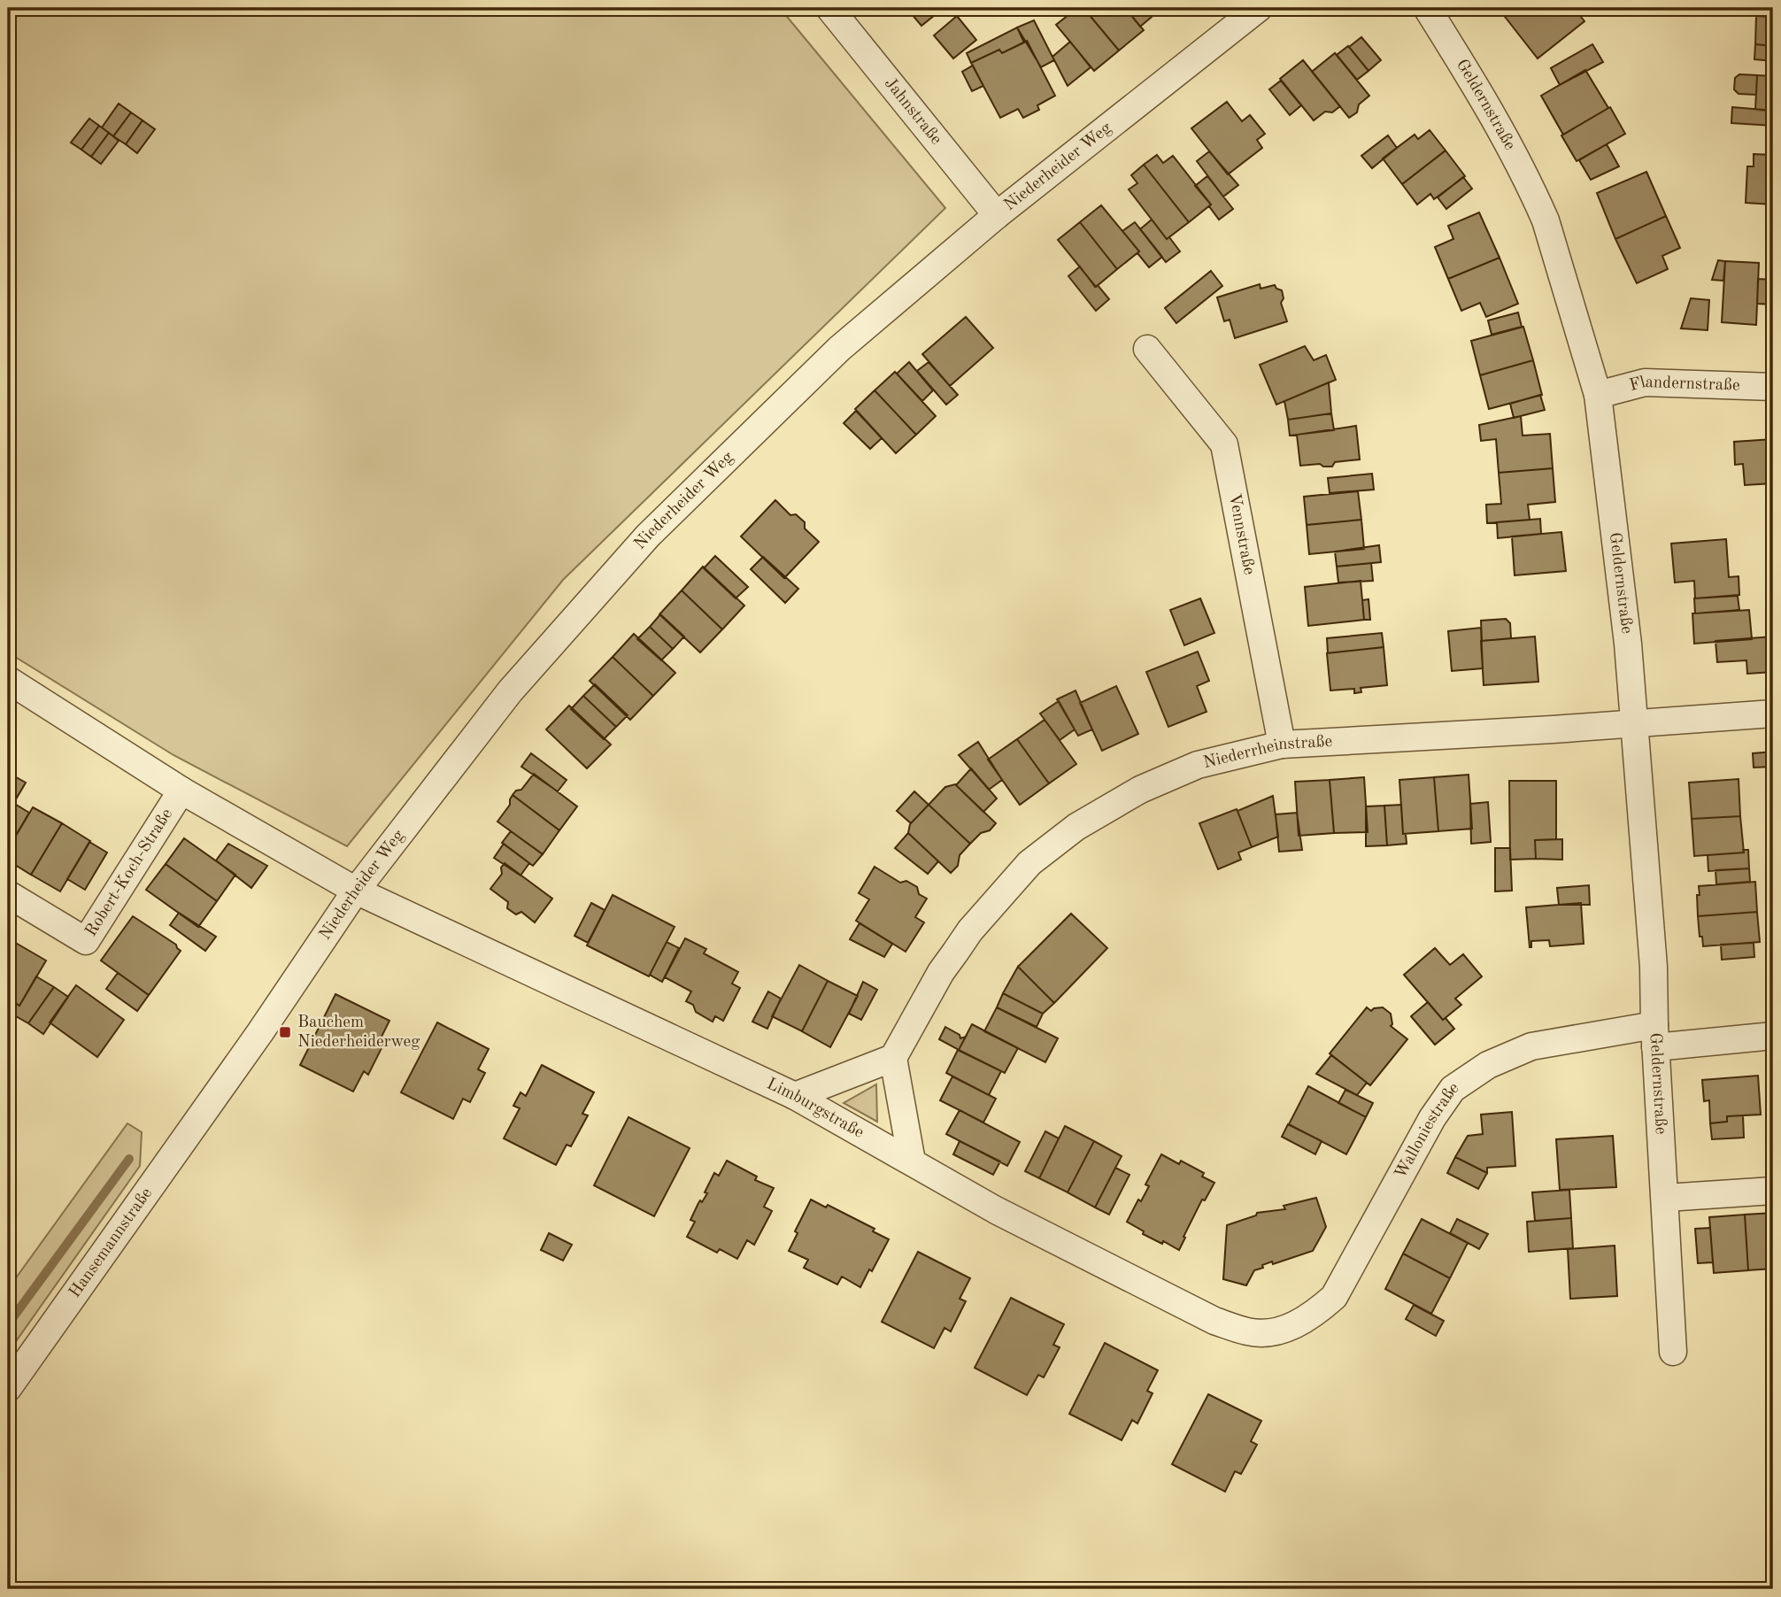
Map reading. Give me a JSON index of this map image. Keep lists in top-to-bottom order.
{
  "streets": {
    "street": [
      "Geldernstraße",
      "Jahnstraße",
      "Niederheider Weg",
      "Flandernstraße",
      "Vennstraße",
      "Niederrheinstraße",
      "Robert-Koch-Straße",
      "Limburgstraße",
      "Walloniestraße",
      "Hansemannstraße"
    ]
  },
  "crossings": [
    ["Geldernstraße", "Flandernstraße"],
    ["Geldernstraße", "Niederrheinstraße"],
    ["Geldernstraße", "Walloniestraße"],
    ["Jahnstraße", "Niederheider Weg"],
    ["Niederheider Weg", "Robert-Koch-Straße"],
    ["Niederheider Weg", "Limburgstraße"],
    ["Niederheider Weg", "Hansemannstraße"],
    ["Vennstraße", "Niederrheinstraße"],
    ["Robert-Koch-Straße", "Limburgstraße"],
    ["Limburgstraße", "Walloniestraße"]
  ],
  "places": {
    "transit": ["Bauchem Niederheiderweg"]
  }
}
